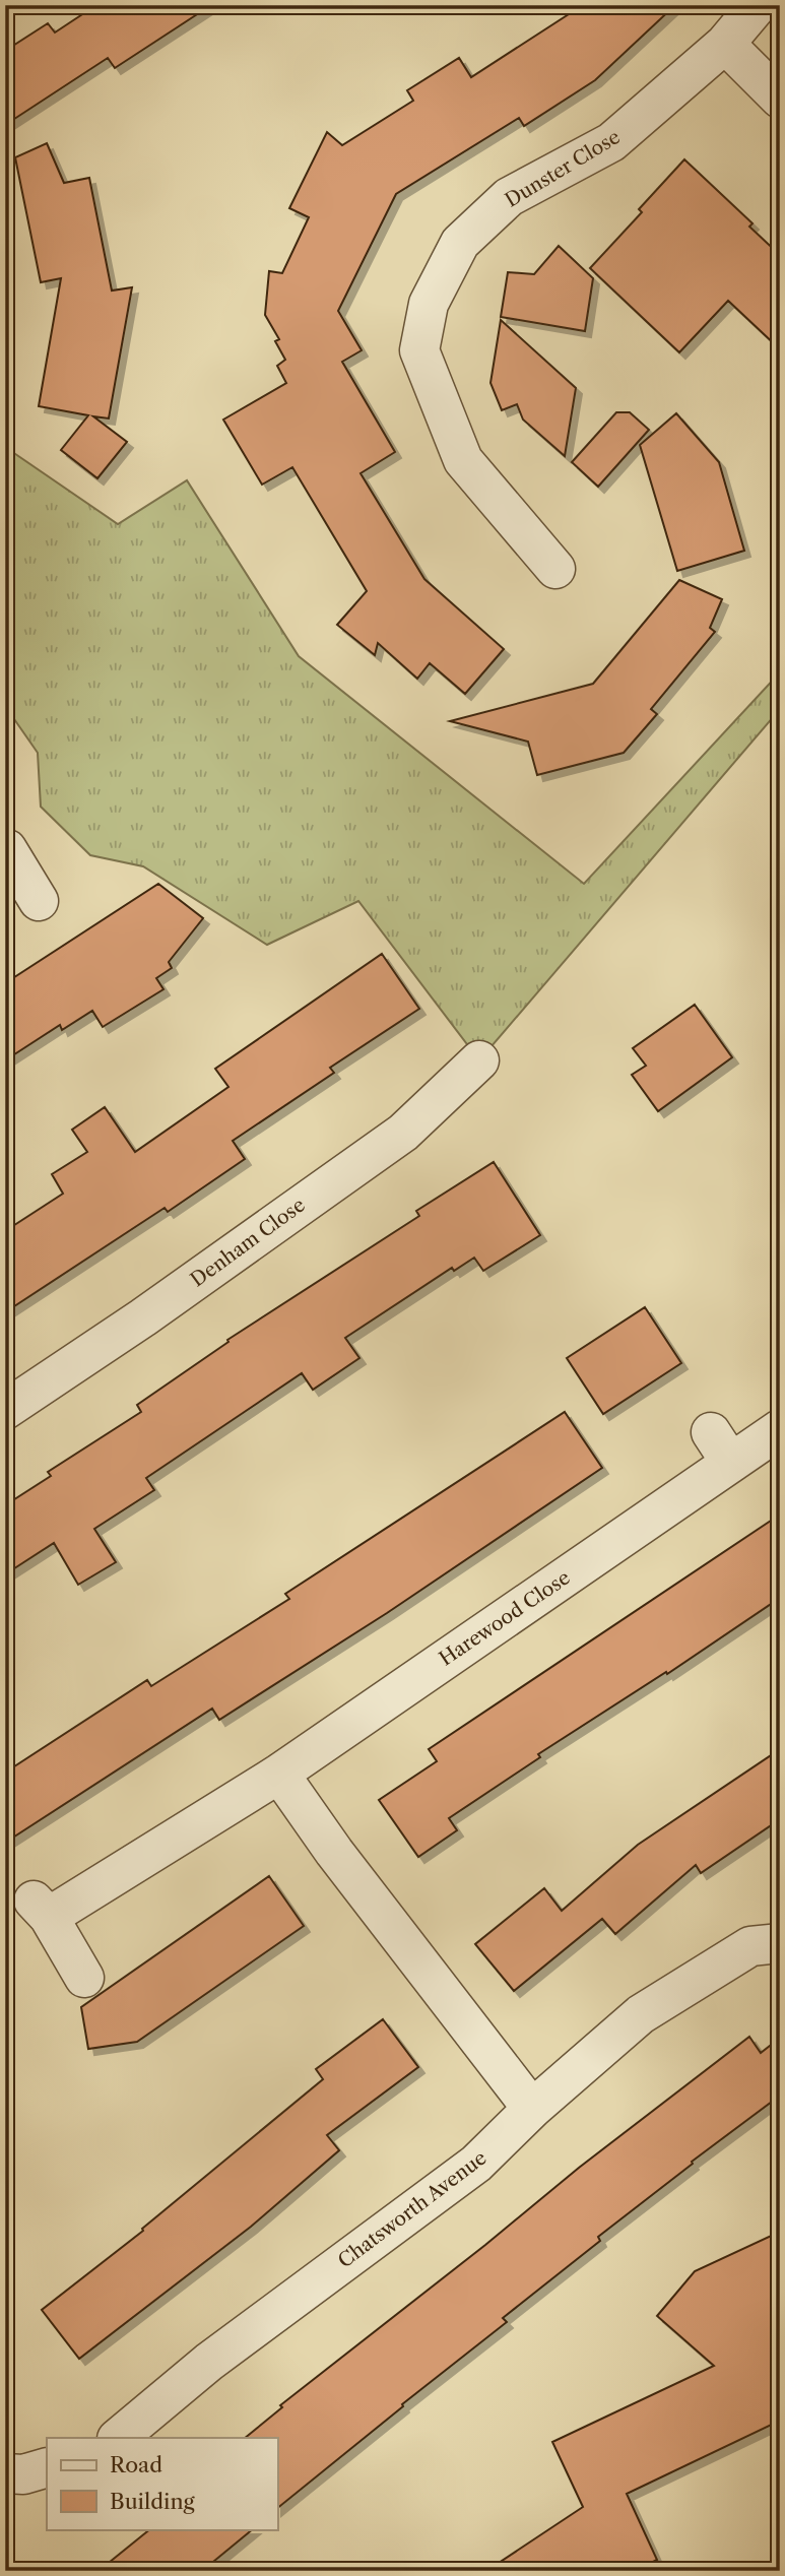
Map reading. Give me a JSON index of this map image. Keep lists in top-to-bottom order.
{
  "streets": {
    "street": [
      "Dunster Close",
      "Denham Close",
      "Harewood Close",
      "Chatsworth Avenue"
    ]
  },
  "legend": ["Road", "Building"]
}
